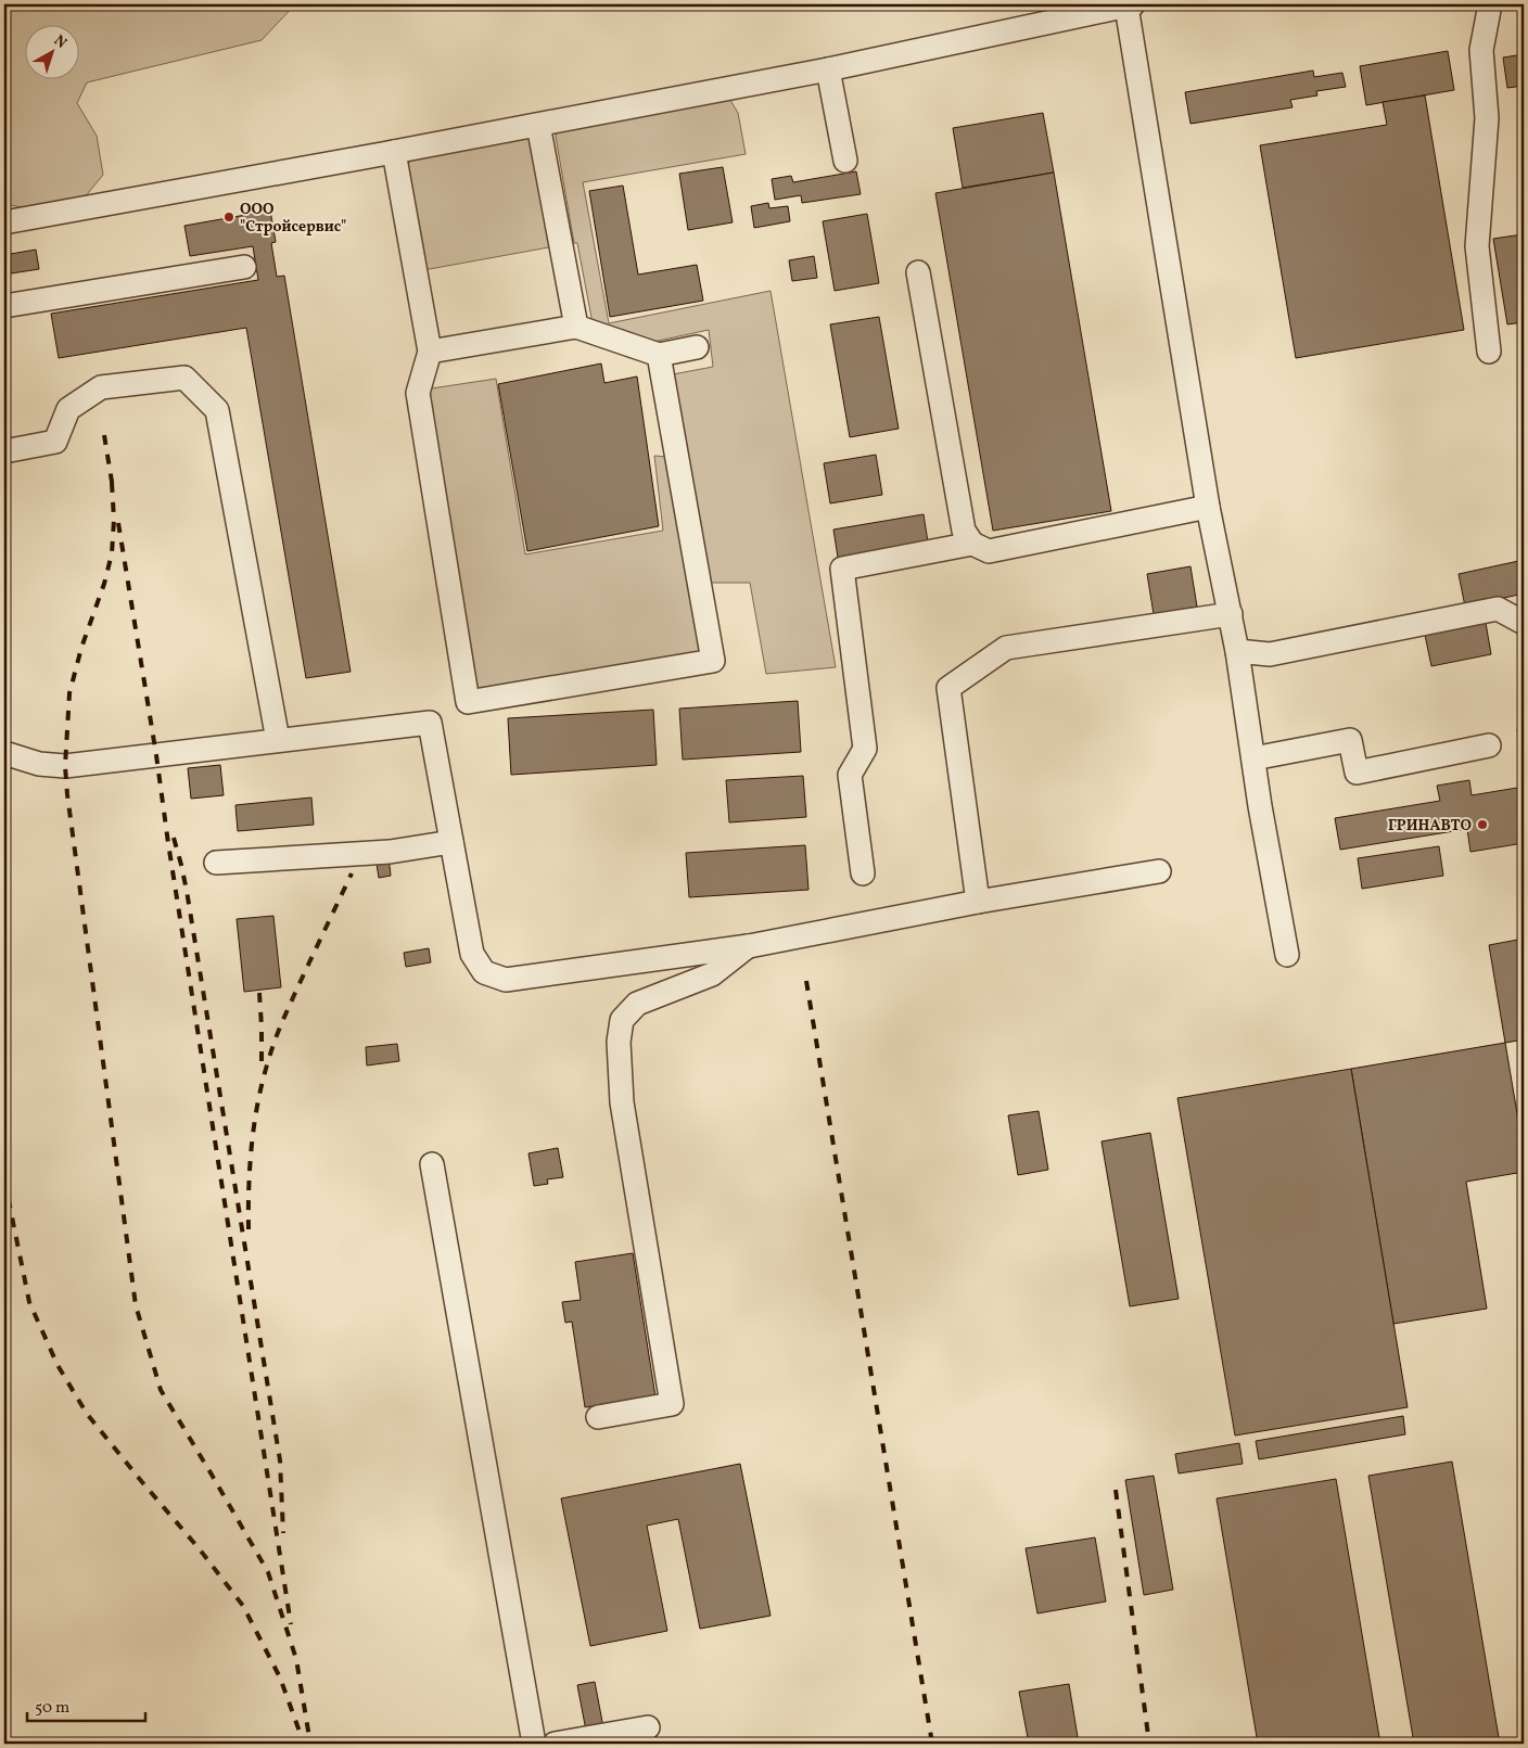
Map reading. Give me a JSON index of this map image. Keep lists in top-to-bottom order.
{
  "places": ["ООО \"Стройсервис\"", "ГРИНАВТО"],
  "scale_bar": "50 m",
  "north": "top right"
}
